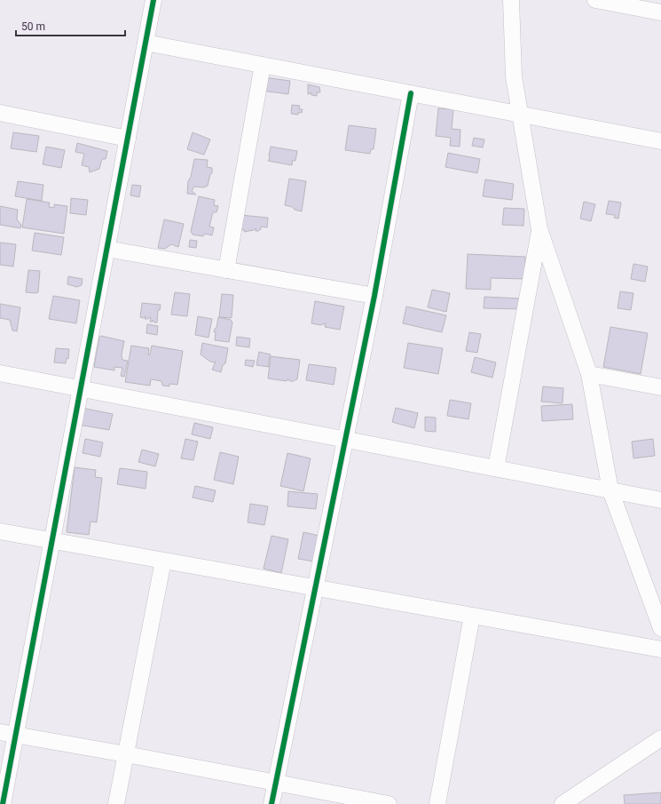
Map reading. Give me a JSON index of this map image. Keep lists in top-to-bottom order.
{
  "scale_bar": "50 m"
}
